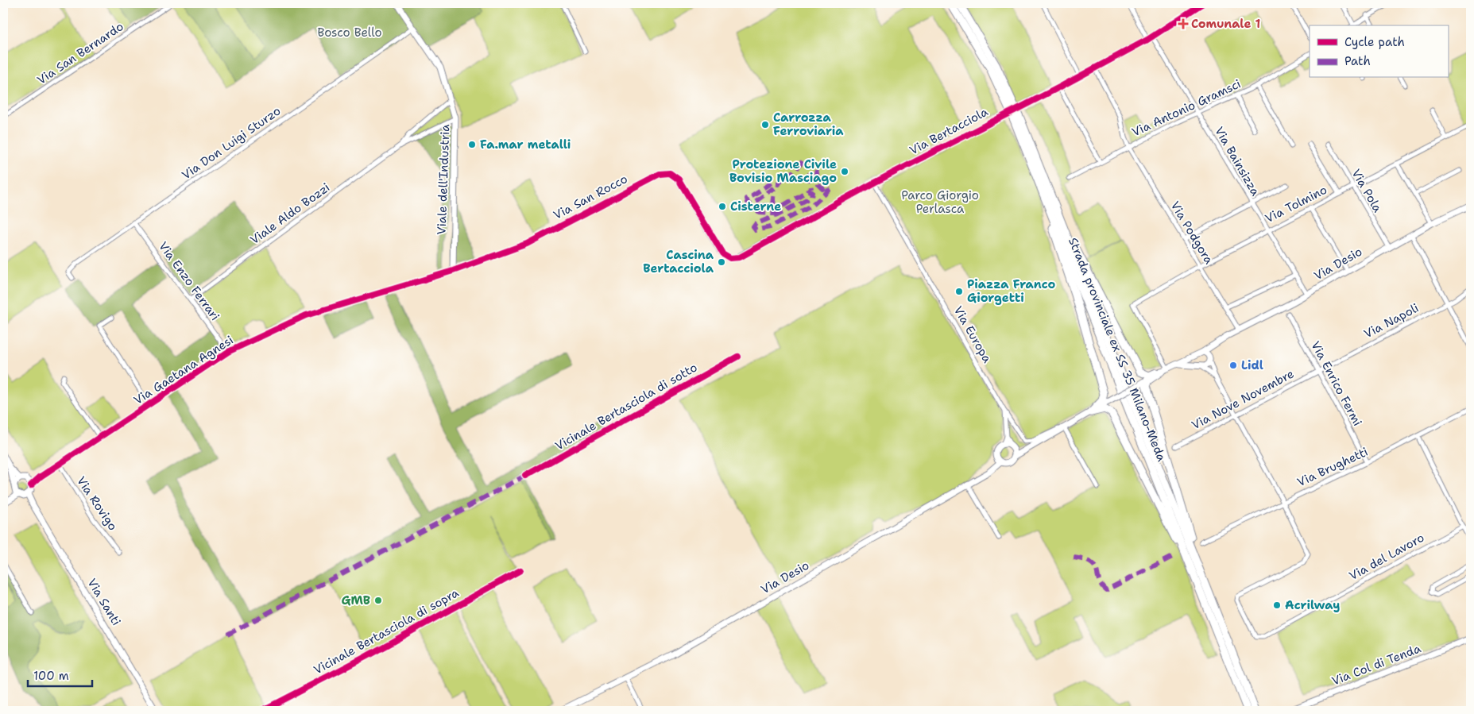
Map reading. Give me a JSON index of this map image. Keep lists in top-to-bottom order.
{
  "streets": {
    "highway": ["Strada provinciale ex SS 35 Milano-Meda"],
    "street": [
      "Via San Bernardo",
      "Via Antonio Gramsci",
      "Via Bertacciola",
      "Via Don Luigi Sturzo",
      "Via Bainsizza",
      "Viale dell'Industria",
      "Via Pola",
      "Via San Rocco",
      "Via Tolmino",
      "Viale Aldo Bozzi",
      "Via Podgora",
      "Via Desio",
      "Via Enzo Ferrari",
      "Via Napoli",
      "Via Europa",
      "Via Gaetana Agnesi",
      "Via Enrico Fermi",
      "Via Nove Novembre",
      "Via Brughetti",
      "Via Rovigo",
      "Via del Lavoro",
      "Via Santi",
      "Via Col di Tenda"
    ],
    "cycle path": ["Vicinale Bertasciola di sotto", "Vicinale Bertasciola di sopra"]
  },
  "crossings": [
    ["Via Antonio Gramsci", "Via Bainsizza"],
    ["Via Antonio Gramsci", "Via Podgora"],
    ["Via Bertacciola", "Via Bainsizza"],
    ["Via Bertacciola", "Via San Rocco"],
    ["Via Bertacciola", "Via Podgora"],
    ["Via Bertacciola", "Via Europa"],
    ["Via Don Luigi Sturzo", "Viale dell'Industria"],
    ["Via Don Luigi Sturzo", "Via Enzo Ferrari"],
    ["Via Bainsizza", "Via Tolmino"],
    ["Via Bainsizza", "Via Desio"],
    ["Viale dell'Industria", "Via San Rocco"],
    ["Viale dell'Industria", "Viale Aldo Bozzi"],
    ["Viale dell'Industria", "Via Gaetana Agnesi"],
    ["Via Pola", "Via Tolmino"],
    ["Via Pola", "Via Desio"],
    ["Via San Rocco", "Via Gaetana Agnesi"],
    ["Via Tolmino", "Via Podgora"],
    ["Viale Aldo Bozzi", "Via Enzo Ferrari"],
    ["Via Podgora", "Via Desio"],
    ["Via Desio", "Via Europa"],
    ["Via Enzo Ferrari", "Via Gaetana Agnesi"],
    ["Via Napoli", "Via Enrico Fermi"],
    ["Via Napoli", "Via Nove Novembre"],
    ["Via Gaetana Agnesi", "Via Rovigo"],
    ["Via Enrico Fermi", "Via Nove Novembre"],
    ["Via Enrico Fermi", "Via Brughetti"],
    ["Via Brughetti", "Via del Lavoro"]
  ],
  "parks": ["Bosco Bello", "Parco Giorgio Perlasca"],
  "places": {
    "health": ["Comunale 1"],
    "other": [
      "Carrozza Ferroviaria",
      "Fa.mar metalli",
      "Protezione Civile Bovisio Masciago",
      "Cisterne",
      "Cascina Bertacciola",
      "Piazza Franco Giorgetti",
      "Lidl",
      "GMB",
      "Acrilway"
    ]
  },
  "legend": ["Cycle path", "Path"],
  "scale_bar": "100 m"
}
